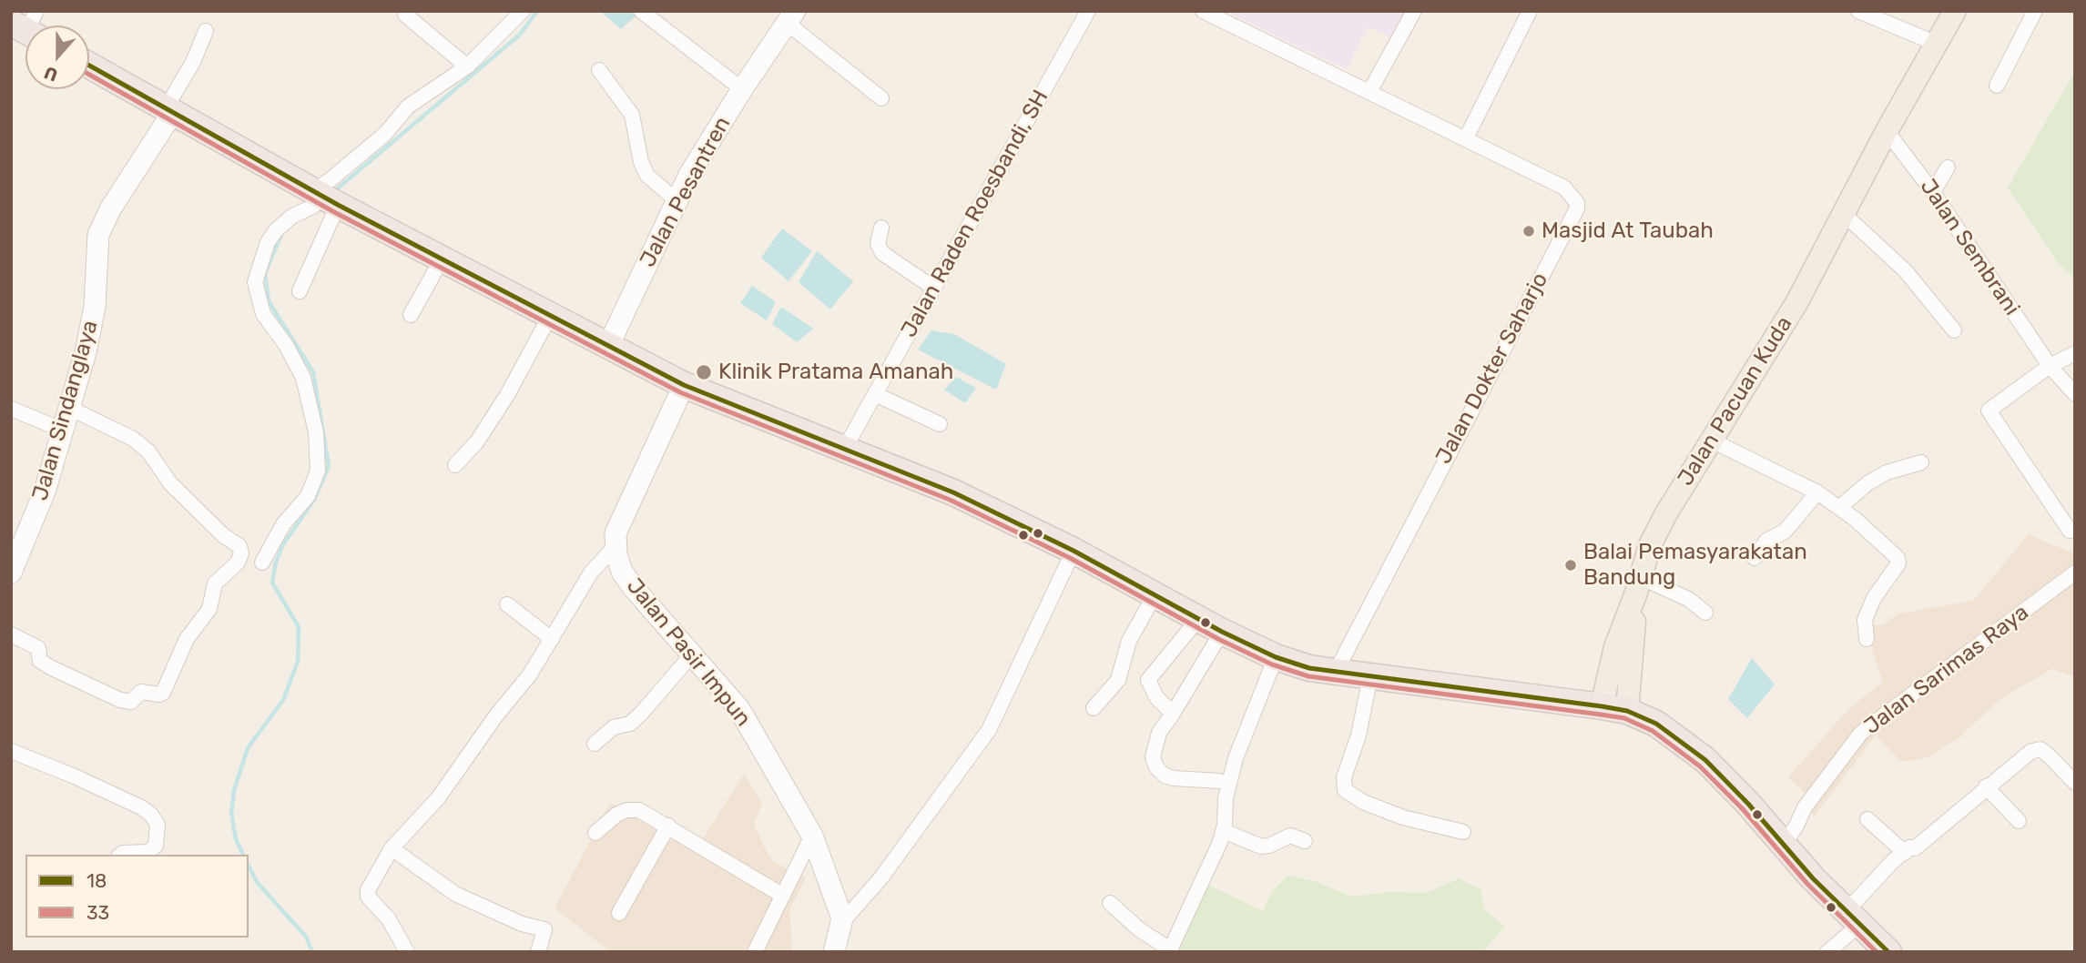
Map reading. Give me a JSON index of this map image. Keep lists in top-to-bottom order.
{
  "streets": {
    "main road": ["Jalan Pacuan Kuda"],
    "street": [
      "Jalan Pesantren",
      "Jalan Raden Roesbandi, SH",
      "Jalan Sembrani",
      "Jalan Dokter Saharjo",
      "Jalan Sindanglaya",
      "Jalan Pasir Impun",
      "Jalan Sarimas Raya"
    ]
  },
  "crossings": [
    ["Jalan Sembrani", "Jalan Pacuan Kuda"]
  ],
  "places": ["Masjid At Taubah", "Klinik Pratama Amanah", "Balai Pemasyarakatan Bandung"],
  "lines": ["transit line 18", "transit line 33"],
  "legend": ["18", "33"],
  "north": "bottom"
}
